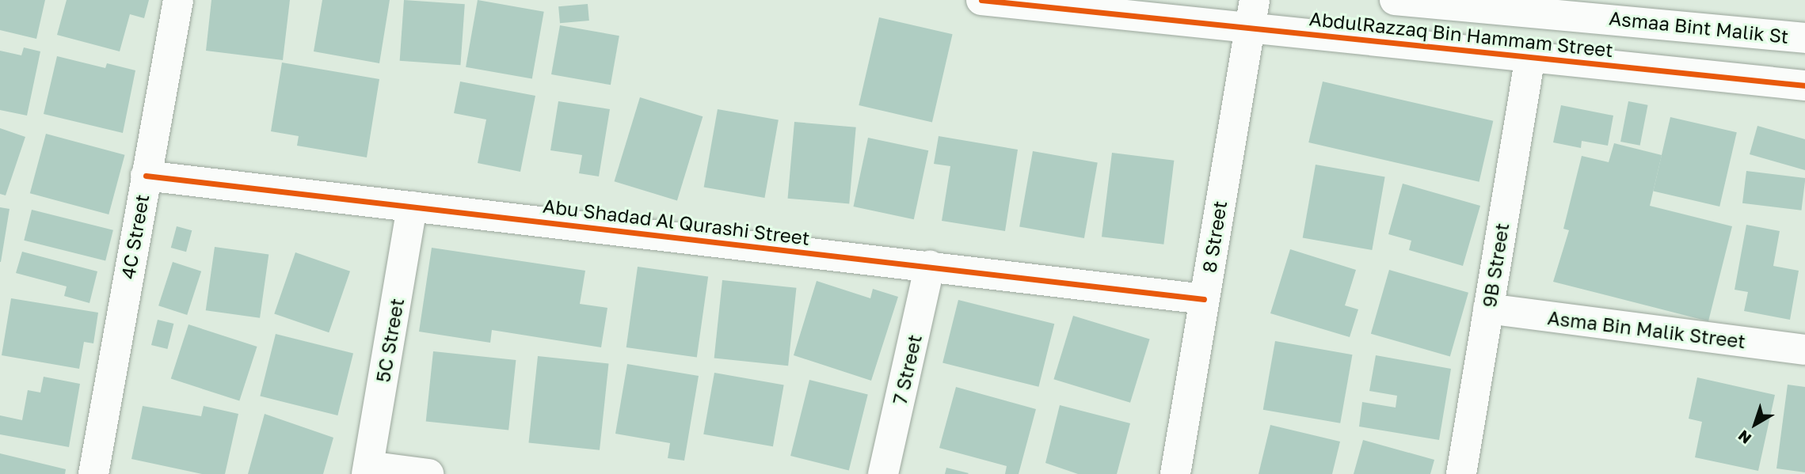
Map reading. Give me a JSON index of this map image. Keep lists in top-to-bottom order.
{
  "streets": {
    "street": [
      "Asmaa Bint Malik St",
      "AbdulRazzaq Bin Hammam Street",
      "Abu Shadad Al Qurashi Street",
      "4C Street",
      "8 Street",
      "9B Street",
      "Asma Bin Malik Street",
      "5C Street",
      "7 Street"
    ]
  },
  "crossings": [
    ["AbdulRazzaq Bin Hammam Street", "8 Street"],
    ["AbdulRazzaq Bin Hammam Street", "9B Street"],
    ["Abu Shadad Al Qurashi Street", "4C Street"],
    ["Abu Shadad Al Qurashi Street", "8 Street"],
    ["Abu Shadad Al Qurashi Street", "5C Street"],
    ["Abu Shadad Al Qurashi Street", "7 Street"],
    ["9B Street", "Asma Bin Malik Street"]
  ],
  "north": "bottom left"
}
